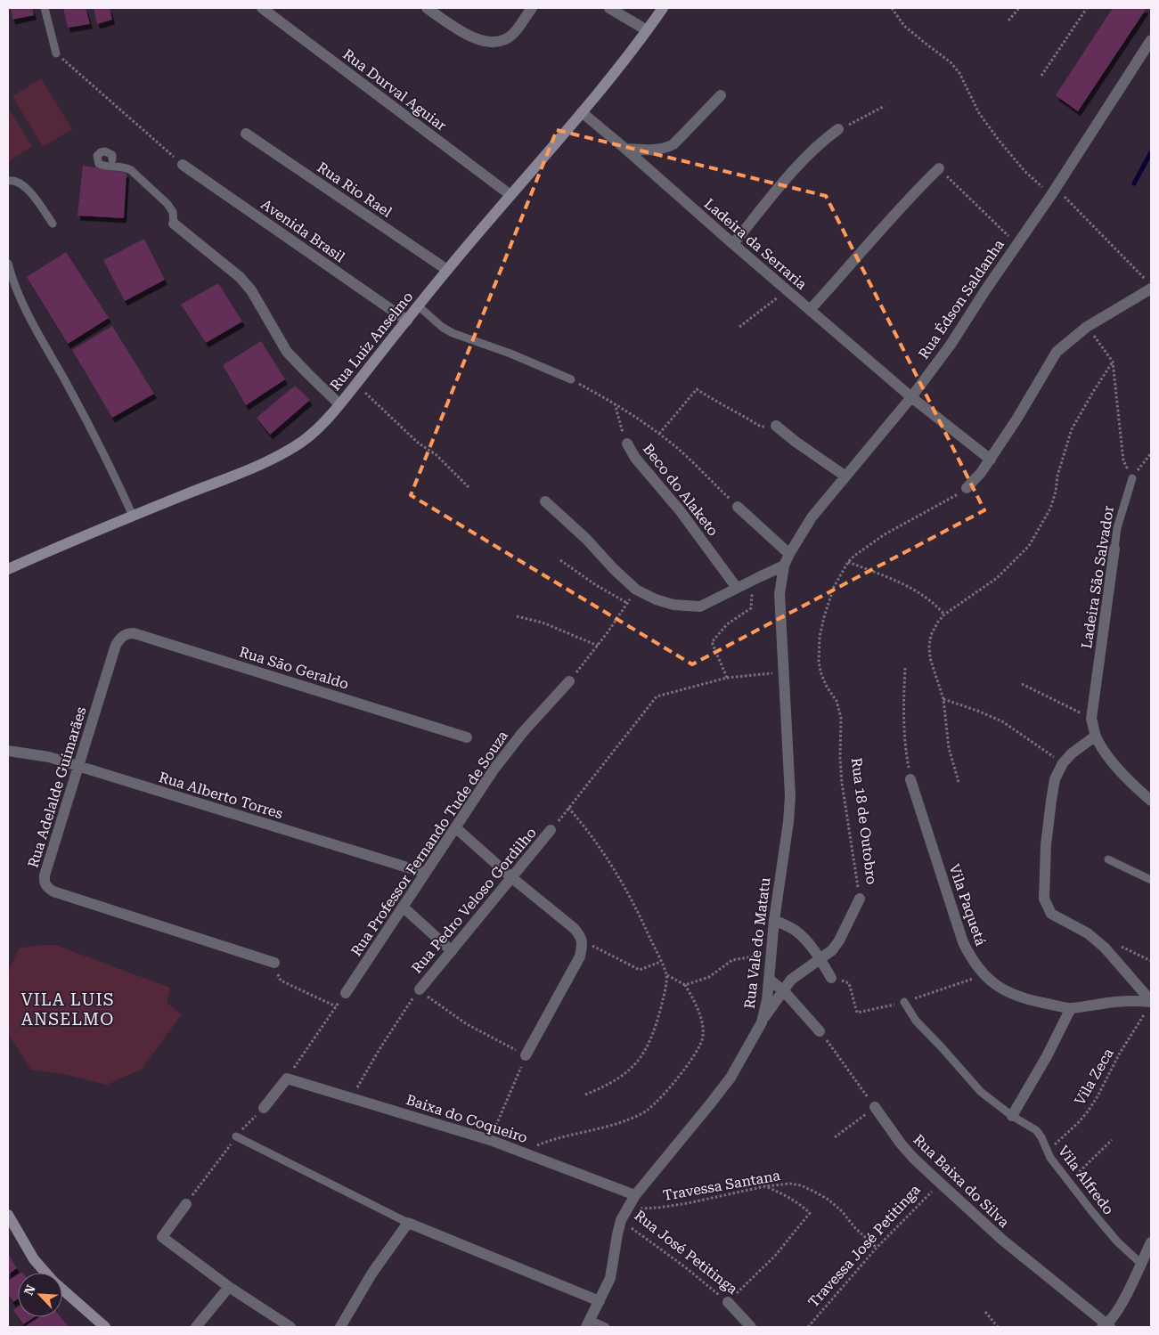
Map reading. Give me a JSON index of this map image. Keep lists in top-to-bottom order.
{
  "streets": {
    "street": [
      "Rua Durval Aguiar",
      "Rua Rio Rael",
      "Avenida Brasil",
      "Ladeira da Serraria",
      "Rua Édson Saldanha",
      "Rua Luiz Anselmo",
      "Beco do Alaketo",
      "Ladeira São Salvador",
      "Rua Sāo Geraldo",
      "Rua Adelalde Guimarães",
      "Rua Alberto Torres",
      "Rua Professor Fernando Tude de Souza",
      "Rua Pedro Veloso Gordilho",
      "Vila Paquetá",
      "Rua Vale do Matatu",
      "Baixa do Coqueiro",
      "Rua Baixa do Silva",
      "Rua José Petitinga"
    ],
    "lane": ["Vila Alfredo"],
    "path": [
      "Rua 18 de Outobro",
      "Vila Zeca",
      "Travessa Santana",
      "Travessa José Petitinga"
    ]
  },
  "crossings": [
    ["Rua Durval Aguiar", "Rua Luiz Anselmo"],
    ["Rua Rio Rael", "Rua Luiz Anselmo"],
    ["Avenida Brasil", "Rua Luiz Anselmo"],
    ["Ladeira da Serraria", "Rua Édson Saldanha"],
    ["Ladeira da Serraria", "Rua Luiz Anselmo"],
    ["Rua Édson Saldanha", "Rua Vale do Matatu"],
    ["Rua Sāo Geraldo", "Rua Adelalde Guimarães"],
    ["Rua Adelalde Guimarães", "Rua Alberto Torres"],
    ["Rua Alberto Torres", "Rua Professor Fernando Tude de Souza"],
    ["Vila Paquetá", "Vila Zeca"],
    ["Rua Vale do Matatu", "Baixa do Coqueiro"],
    ["Rua Vale do Matatu", "Travessa Santana"],
    ["Rua Vale do Matatu", "Rua José Petitinga"],
    ["Vila Zeca", "Vila Alfredo"],
    ["Rua Baixa do Silva", "Travessa José Petitinga"],
    ["Travessa Santana", "Travessa José Petitinga"]
  ],
  "districts": ["VILA LUIS ANSELMO"],
  "north": "top left"
}
